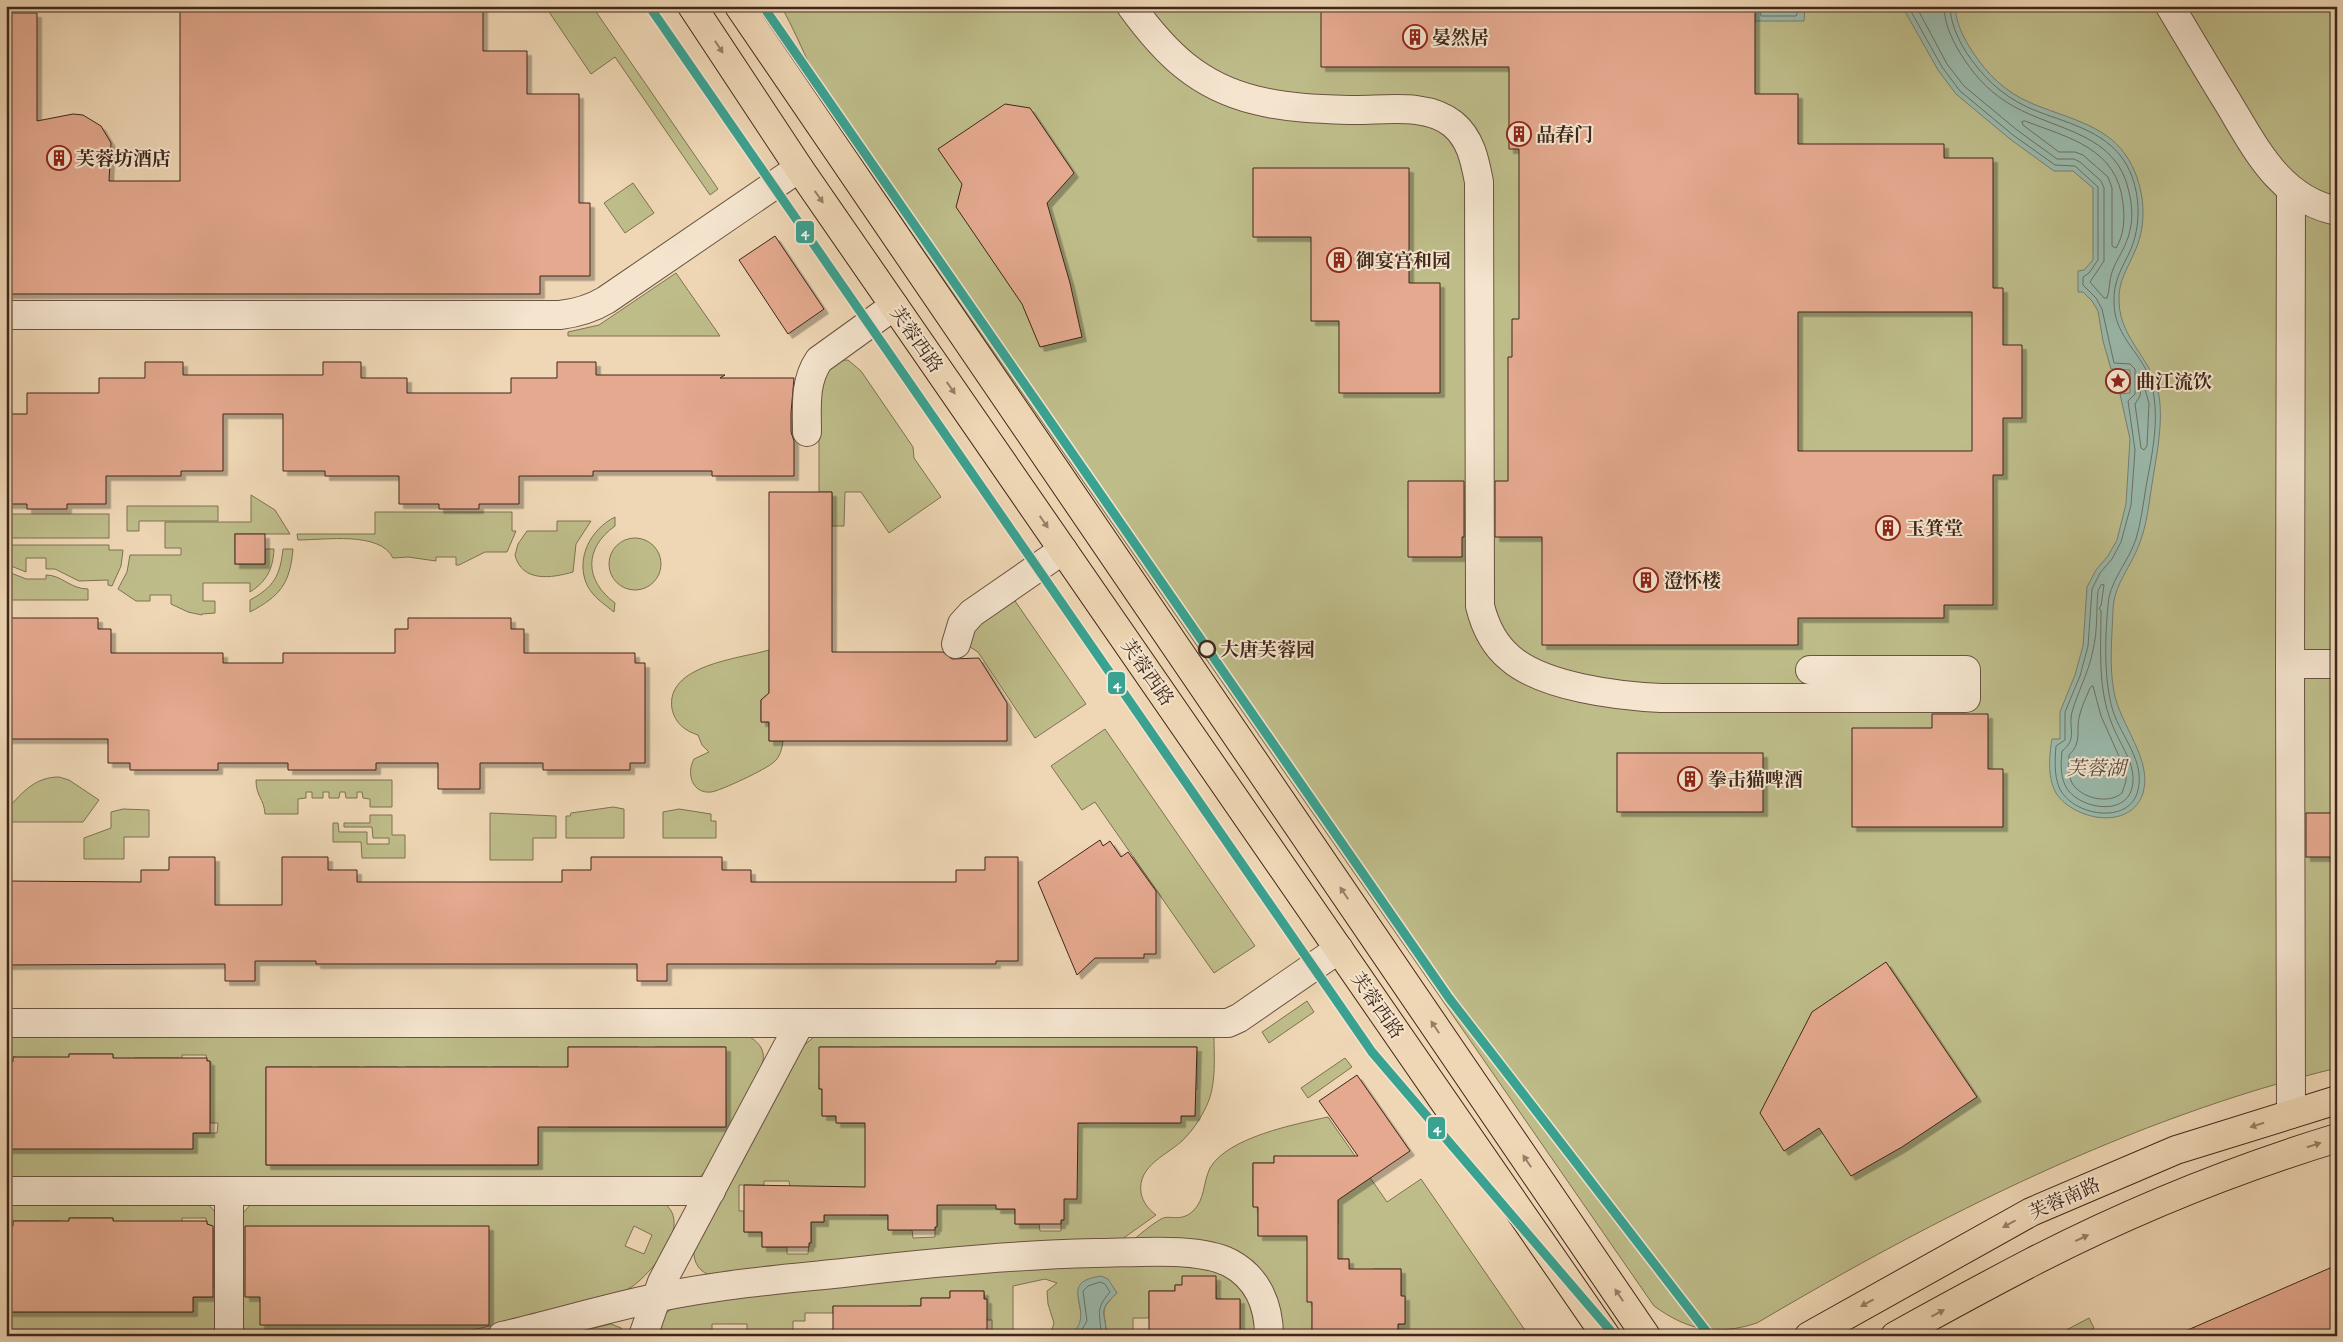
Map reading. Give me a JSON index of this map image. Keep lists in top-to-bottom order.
{
  "streets": {
    "main road": ["芙蓉西路", "芙蓉南路"]
  },
  "water": ["芙蓉湖"],
  "places": {
    "building": [
      "晏然居",
      "品春门",
      "芙蓉坊酒店",
      "御宴宫和园",
      "玉箕堂",
      "澄怀楼",
      "拳击猫啤酒"
    ],
    "place": ["曲江流饮"],
    "other": ["大唐芙蓉园"]
  },
  "lines": ["transit line 4"]
}
